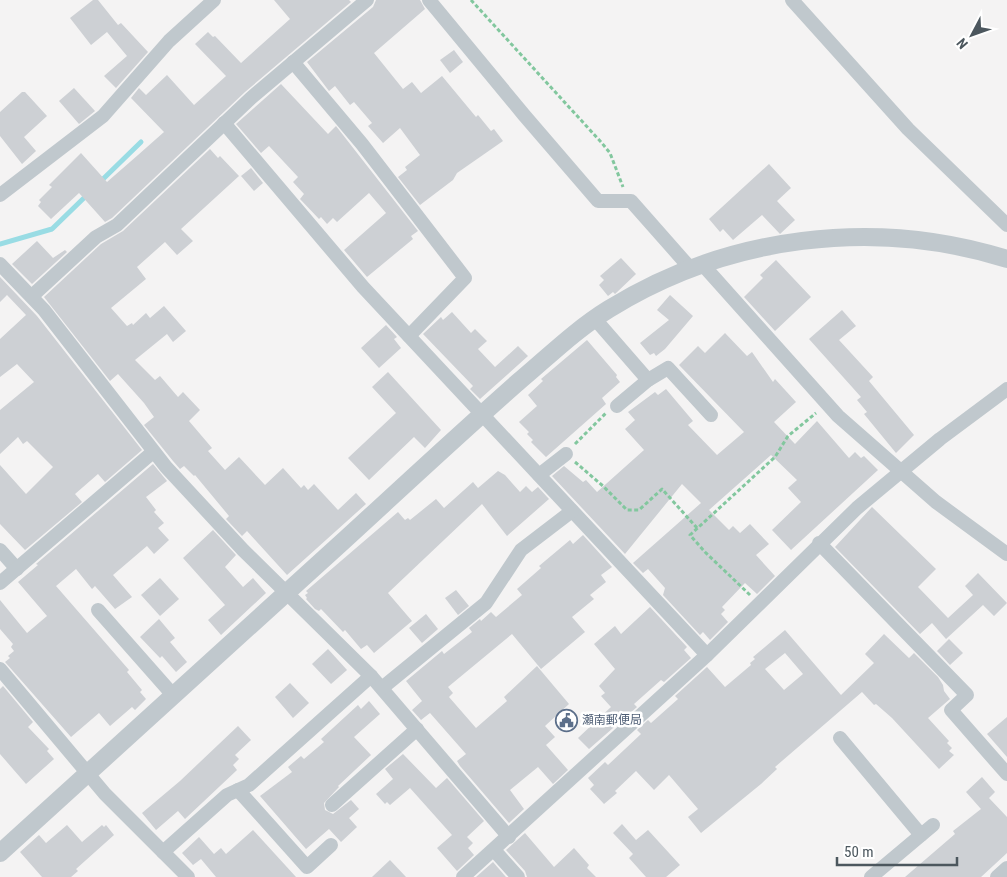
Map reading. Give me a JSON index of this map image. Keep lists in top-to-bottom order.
{
  "places": {
    "public building": ["瀬南郵便局"]
  },
  "scale_bar": "50 m",
  "north": "bottom left"
}
